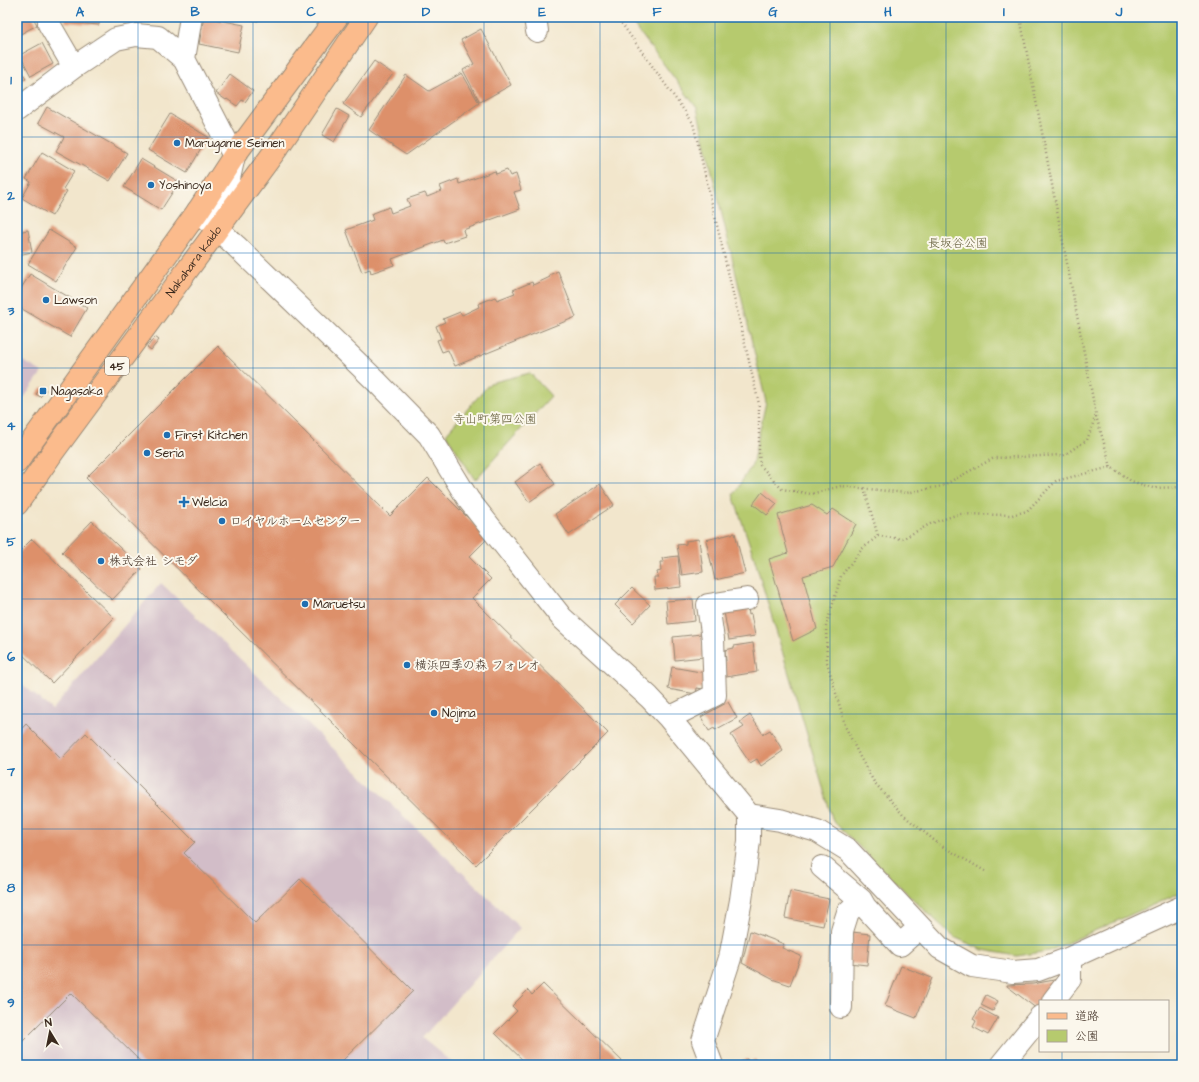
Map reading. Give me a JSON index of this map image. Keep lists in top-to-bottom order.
{
  "streets": {
    "main road": ["Nakahara kaido", "45"]
  },
  "parks": ["長坂谷公園", "寺山町第四公園"],
  "places": {
    "other": [
      "Marugame Seimen",
      "Yoshinoya",
      "Lawson",
      "First Kitchen",
      "Seria",
      "ロイヤルホームセンター",
      "株式会社 シモダ",
      "Maruetsu",
      "横浜四季の森 フォレオ",
      "Nojima"
    ],
    "transit": ["Nagasaka"],
    "health": ["Welcia"]
  },
  "legend": ["道路", "公園"],
  "north": "top",
  "grid": {
    "columns": [
      "A",
      "B",
      "C",
      "D",
      "E",
      "F",
      "G",
      "H",
      "I",
      "J"
    ],
    "rows": [
      "1",
      "2",
      "3",
      "4",
      "5",
      "6",
      "7",
      "8",
      "9"
    ]
  }
}
